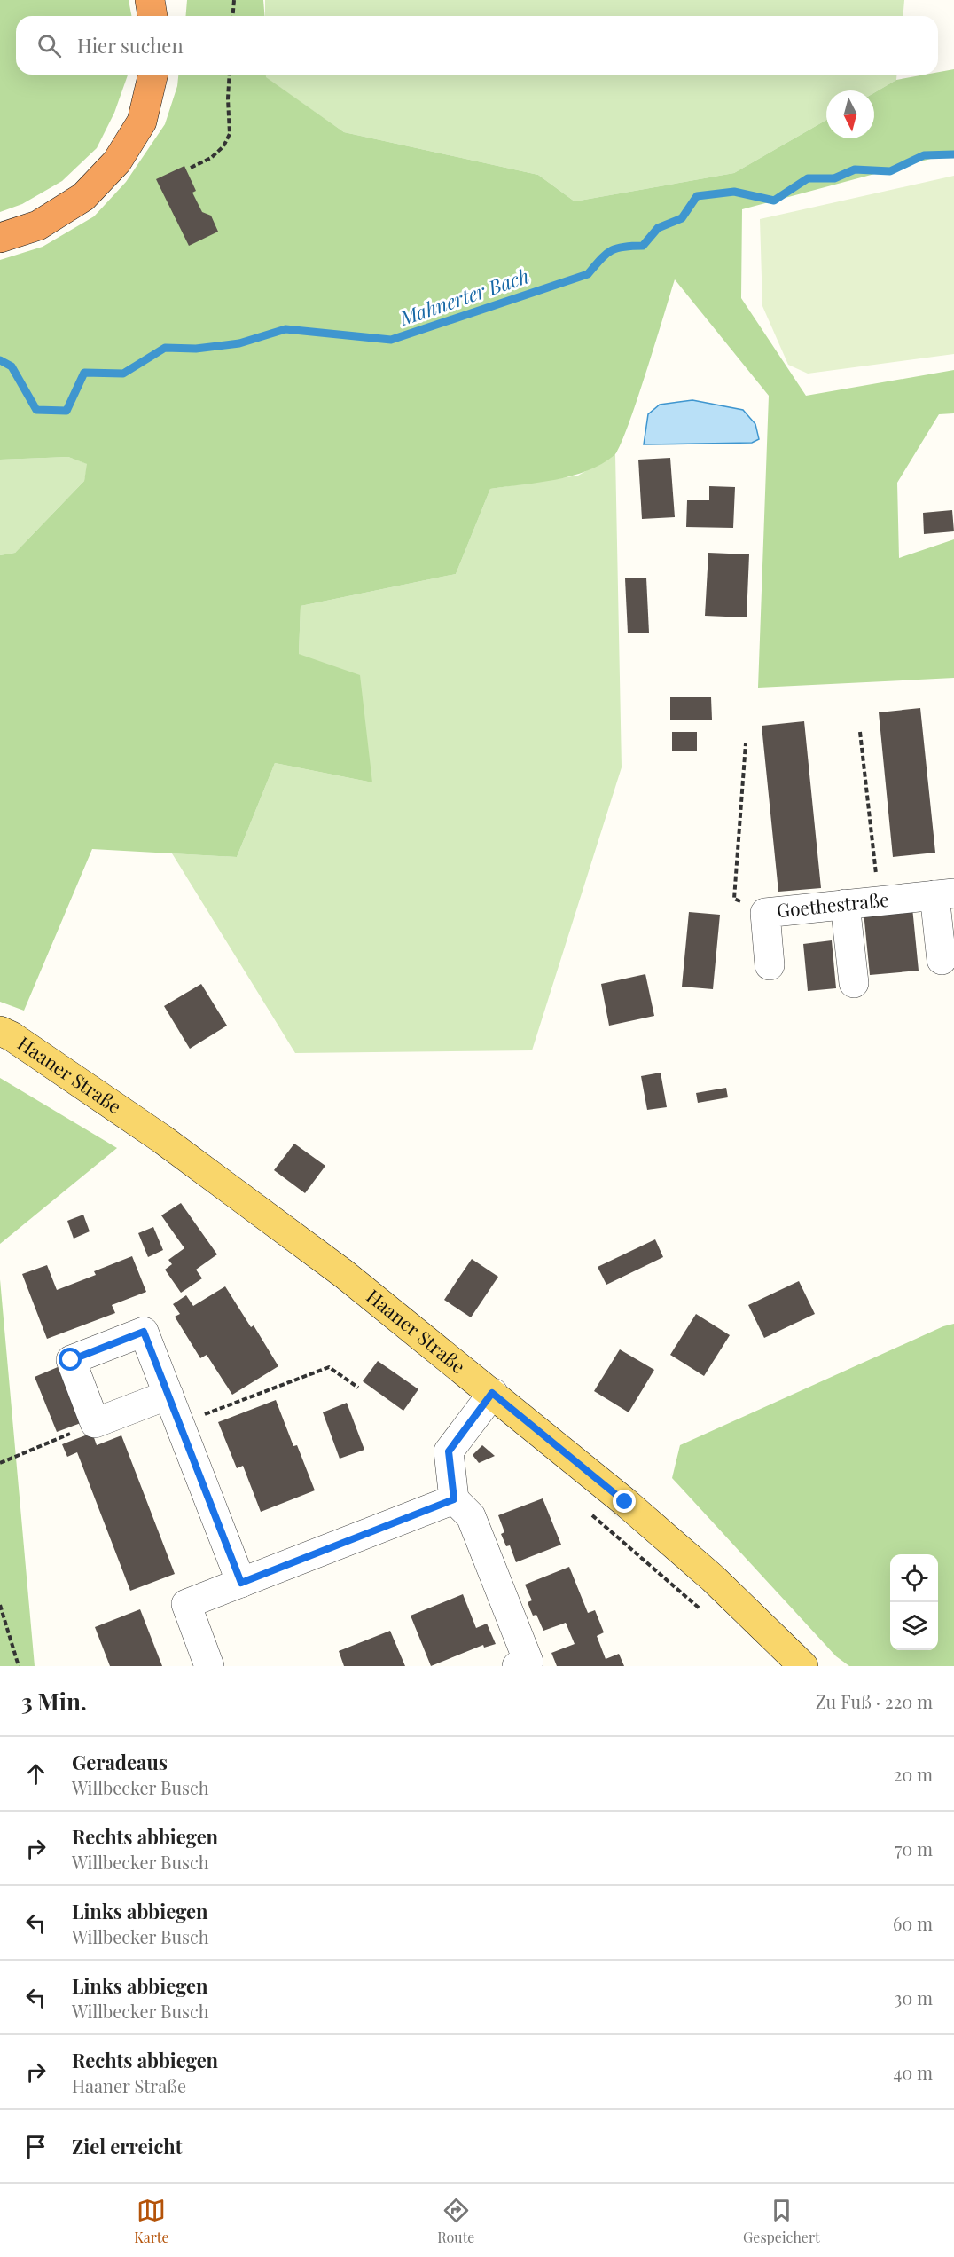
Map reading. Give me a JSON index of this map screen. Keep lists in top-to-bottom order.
{
  "streets": {
    "main road": ["Haaner Straße"],
    "street": ["Goethestraße"]
  },
  "water": ["Mahnerter Bach"],
  "north": "bottom",
  "page": {
    "search": "Hier suchen",
    "heading": ["3 Min.", "Zu Fuß · 220 m"],
    "list": [
      ["Geradeaus", "Willbecker Busch", "20 m"],
      ["Rechts abbiegen", "Willbecker Busch", "70 m"],
      ["Links abbiegen", "Willbecker Busch", "60 m"],
      ["Links abbiegen", "Willbecker Busch", "30 m"],
      ["Rechts abbiegen", "Haaner Straße", "40 m"],
      "Ziel erreicht"
    ],
    "nav": ["Karte", "Route", "Gespeichert"]
  }
}
